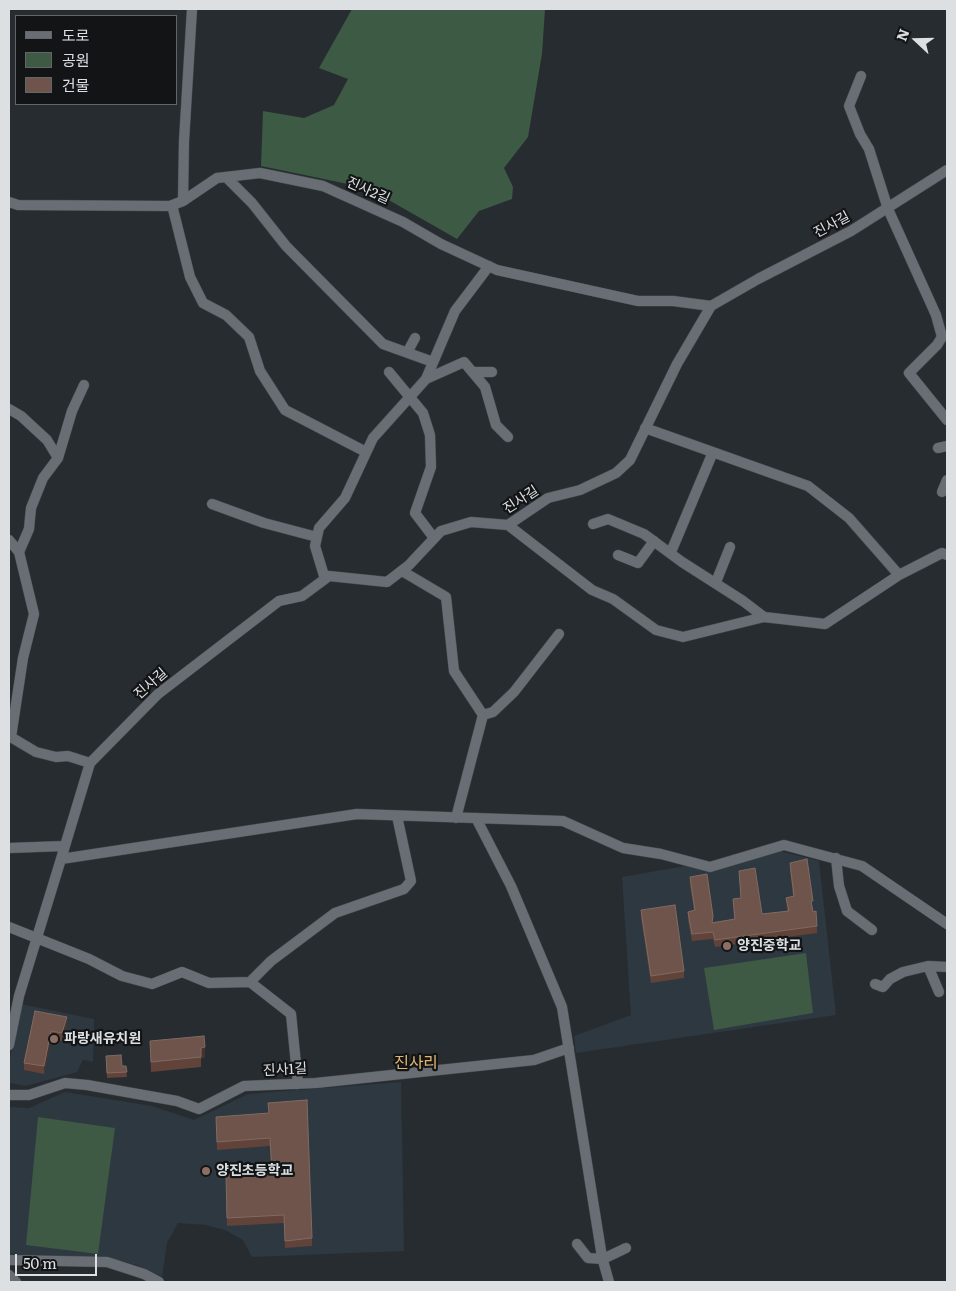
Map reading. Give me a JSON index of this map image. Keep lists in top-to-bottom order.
{
  "streets": {
    "street": ["진사2길", "진사길", "진사1길"]
  },
  "crossings": [
    ["진사2길", "진사길"]
  ],
  "districts": ["진사리"],
  "places": ["양진중학교", "파랑새유치원", "양진초등학교"],
  "legend": ["도로", "공원", "건물"],
  "scale_bar": "50 m",
  "north": "left"
}
